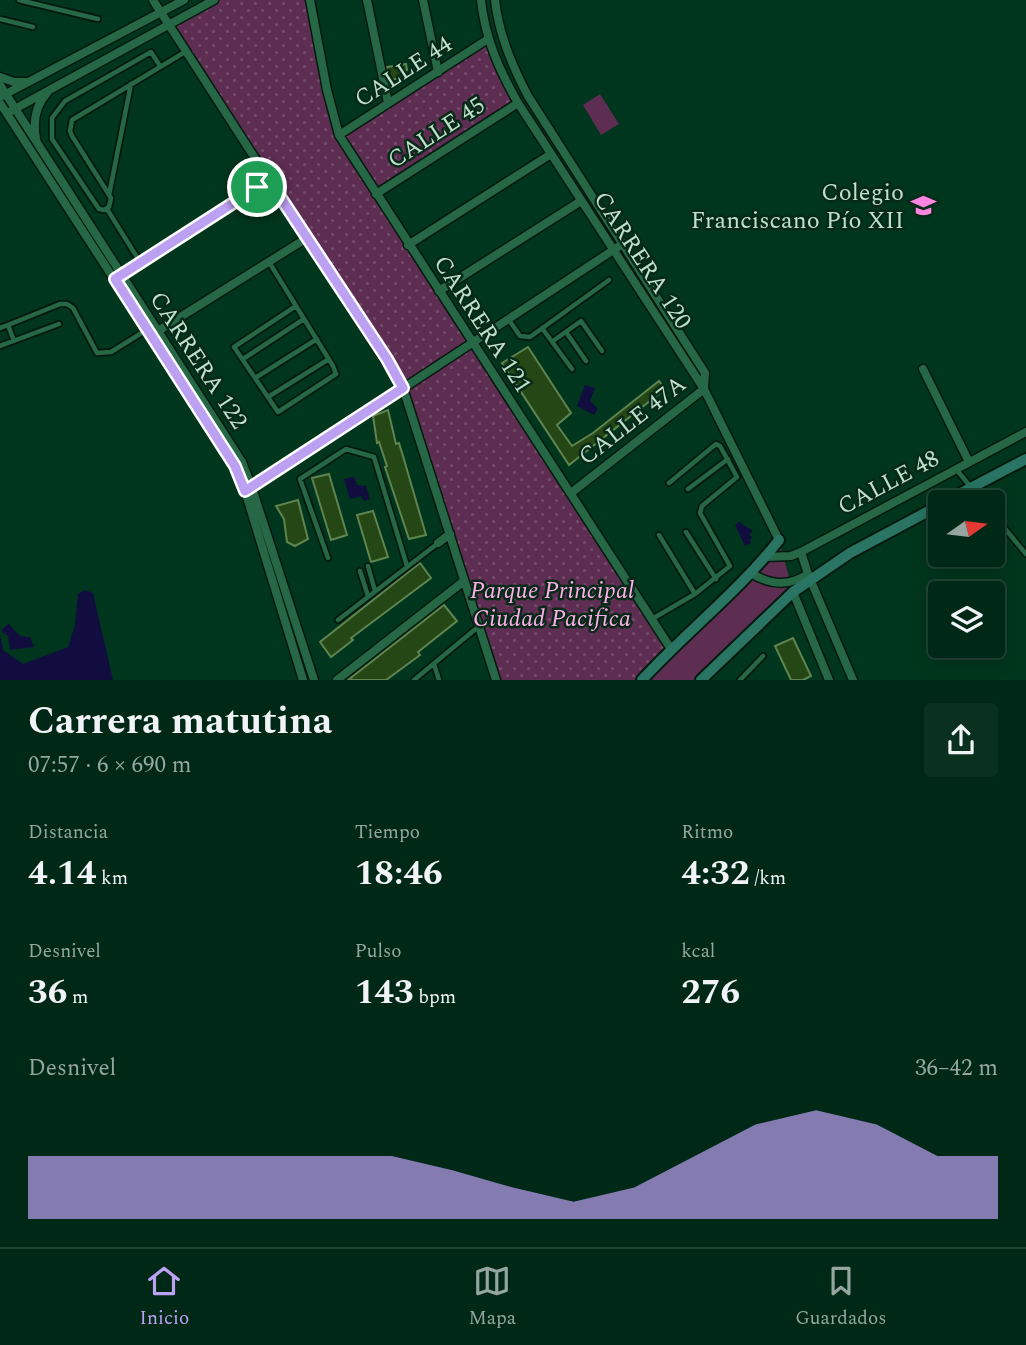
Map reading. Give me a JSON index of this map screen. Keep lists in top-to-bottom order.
{
  "streets": {
    "street": [
      "CALLE 44",
      "CALLE 45",
      "CARRERA 120",
      "CARRERA 121",
      "CARRERA 122",
      "CALLE 47A",
      "CALLE 48"
    ]
  },
  "crossings": [
    ["CALLE 44", "CARRERA 120"],
    ["CALLE 44", "CARRERA 121"],
    ["CALLE 45", "CARRERA 120"],
    ["CALLE 45", "CARRERA 121"],
    ["CARRERA 120", "CALLE 47A"],
    ["CARRERA 121", "CALLE 47A"]
  ],
  "parks": ["Parque Principal Ciudad Pacifica"],
  "places": {
    "school or university": ["Colegio Franciscano Pío XII"]
  },
  "north": "right",
  "page": {
    "heading": ["Carrera matutina", "07:57 · 6 × 690 m"],
    "stats": [
      ["Distancia", "4.14 km"],
      ["Tiempo", "18:46"],
      ["Ritmo", "4:32 /km"],
      ["Desnivel", "36 m"],
      ["Pulso", "143 bpm"],
      ["kcal", "276"]
    ],
    "chart": ["Desnivel", "36–42 m"],
    "tabs": ["Inicio", "Mapa", "Guardados"]
  }
}
